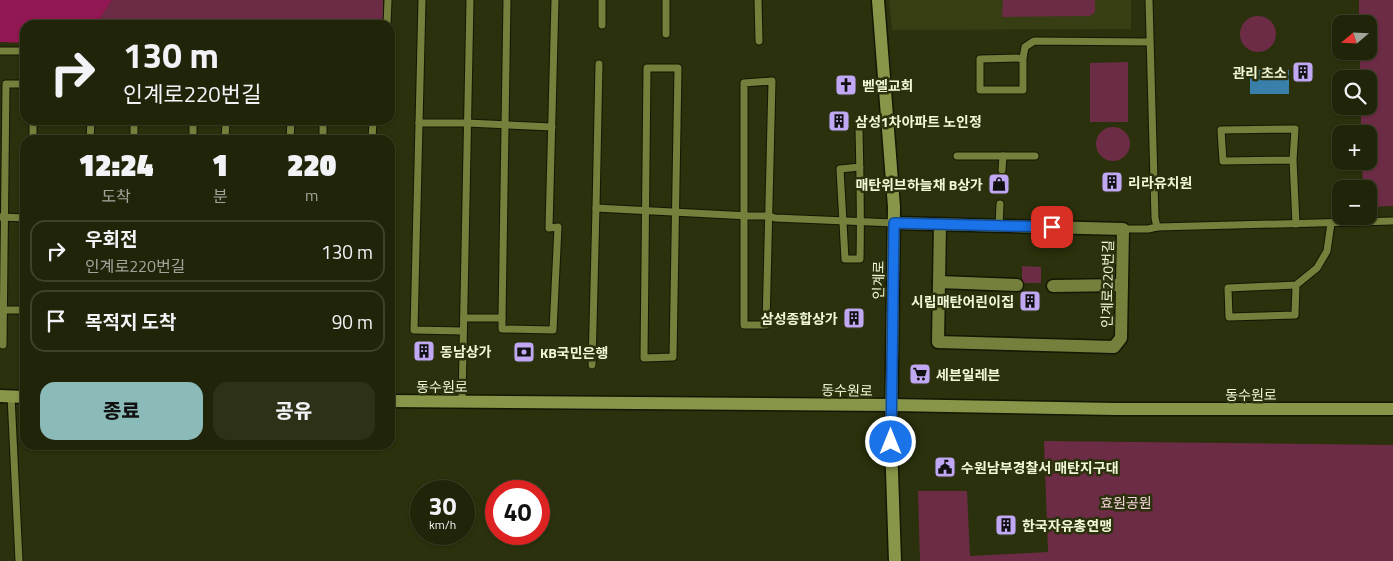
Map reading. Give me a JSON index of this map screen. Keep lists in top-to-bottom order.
{
  "streets": {
    "main road": ["인계로", "동수원로"],
    "street": ["인계로220번길"]
  },
  "crossings": [
    ["인계로", "인계로220번길"],
    ["인계로", "동수원로"]
  ],
  "parks": ["효원공원"],
  "places": {
    "building": [
      "관리 초소",
      "삼성1차아파트 노인정",
      "리라유치원",
      "시립매탄어린이집",
      "삼성종합상가",
      "동남상가",
      "한국자유총연맹"
    ],
    "church": ["벧엘교회"],
    "shop": ["매탄위브하늘채 B상가"],
    "bank": ["KB국민은행"],
    "supermarket": ["세븐일레븐"],
    "public building": ["수원남부경찰서 매탄지구대"]
  },
  "north": "left",
  "page": {
    "map_buttons": ["+", "−"],
    "turn": ["130 m", "인계로220번길"],
    "eta": [
      "12:24",
      "도착",
      "1",
      "분",
      "220",
      "m"
    ],
    "list": [
      {
        "name": "우회전",
        "note": "인계로220번길",
        "value": "130 m"
      },
      {
        "name": "목적지 도착",
        "value": "90 m"
      }
    ],
    "buttons": ["종료", "공유"],
    "speed": "30 km/h",
    "limit": "40"
  }
}
